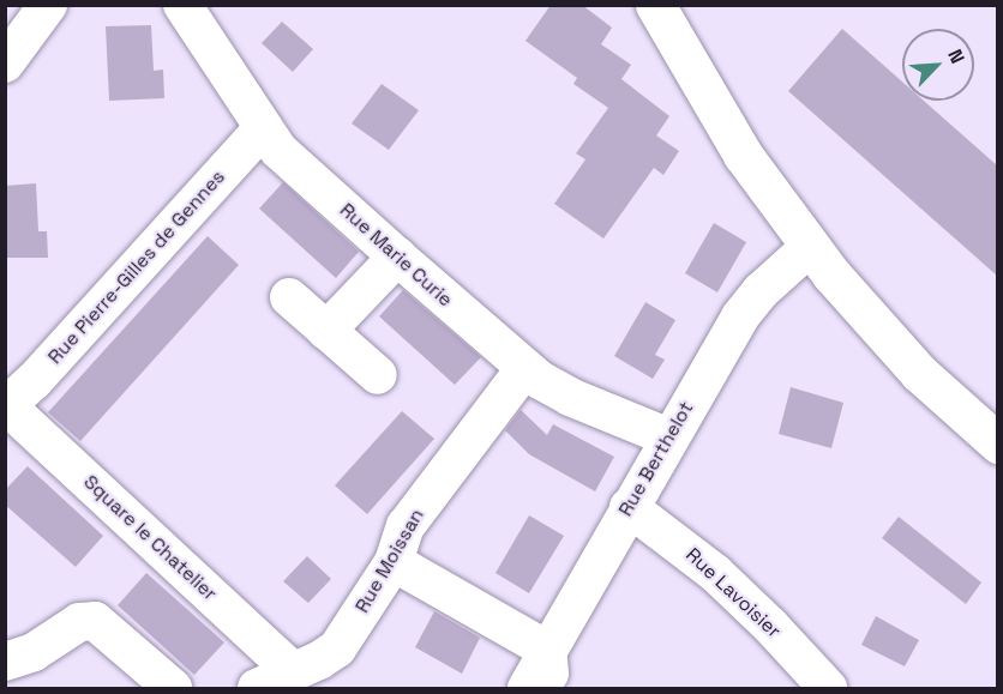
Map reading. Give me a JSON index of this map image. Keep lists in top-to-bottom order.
{
  "streets": {
    "street": [
      "Rue Marie Curie",
      "Rue Pierre-Gilles de Gennes",
      "Rue Berthelot",
      "Square le Chatelier",
      "Rue Moissan",
      "Rue Lavoisier"
    ]
  },
  "crossings": [
    ["Rue Marie Curie", "Rue Pierre-Gilles de Gennes"],
    ["Rue Marie Curie", "Rue Berthelot"],
    ["Rue Marie Curie", "Rue Moissan"],
    ["Rue Pierre-Gilles de Gennes", "Square le Chatelier"],
    ["Rue Berthelot", "Rue Lavoisier"],
    ["Square le Chatelier", "Rue Moissan"]
  ],
  "north": "top right"
}
